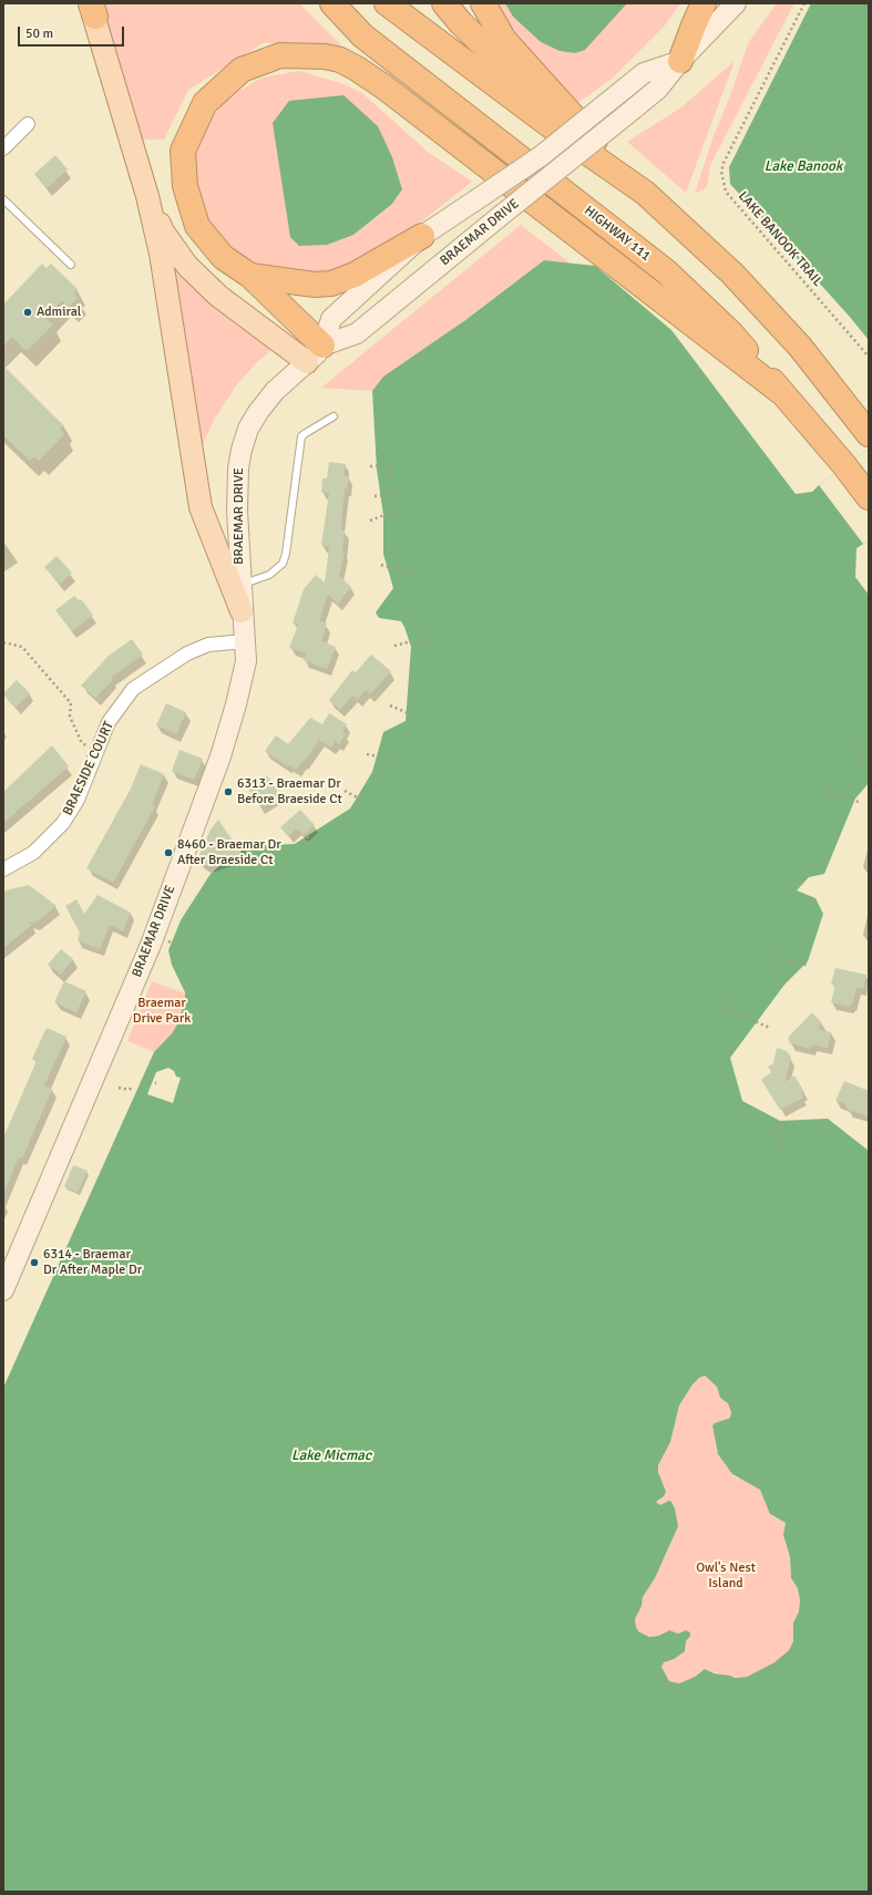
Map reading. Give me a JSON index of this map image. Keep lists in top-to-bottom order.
{
  "streets": {
    "highway": ["HIGHWAY 111"],
    "main road": ["BRAEMAR DRIVE"],
    "street": ["BRAESIDE COURT"],
    "path": ["LAKE BANOOK TRAIL"]
  },
  "crossings": [
    ["BRAEMAR DRIVE", "BRAESIDE COURT"]
  ],
  "water": ["Lake Banook", "Lake Micmac"],
  "parks": ["Braemar Drive Park", "Owl's Nest Island"],
  "places": [
    "Admiral",
    "6313 - Braemar Dr Before Braeside Ct",
    "8460 - Braemar Dr After Braeside Ct",
    "6314 - Braemar Dr After Maple Dr"
  ],
  "scale_bar": "50 m"
}
